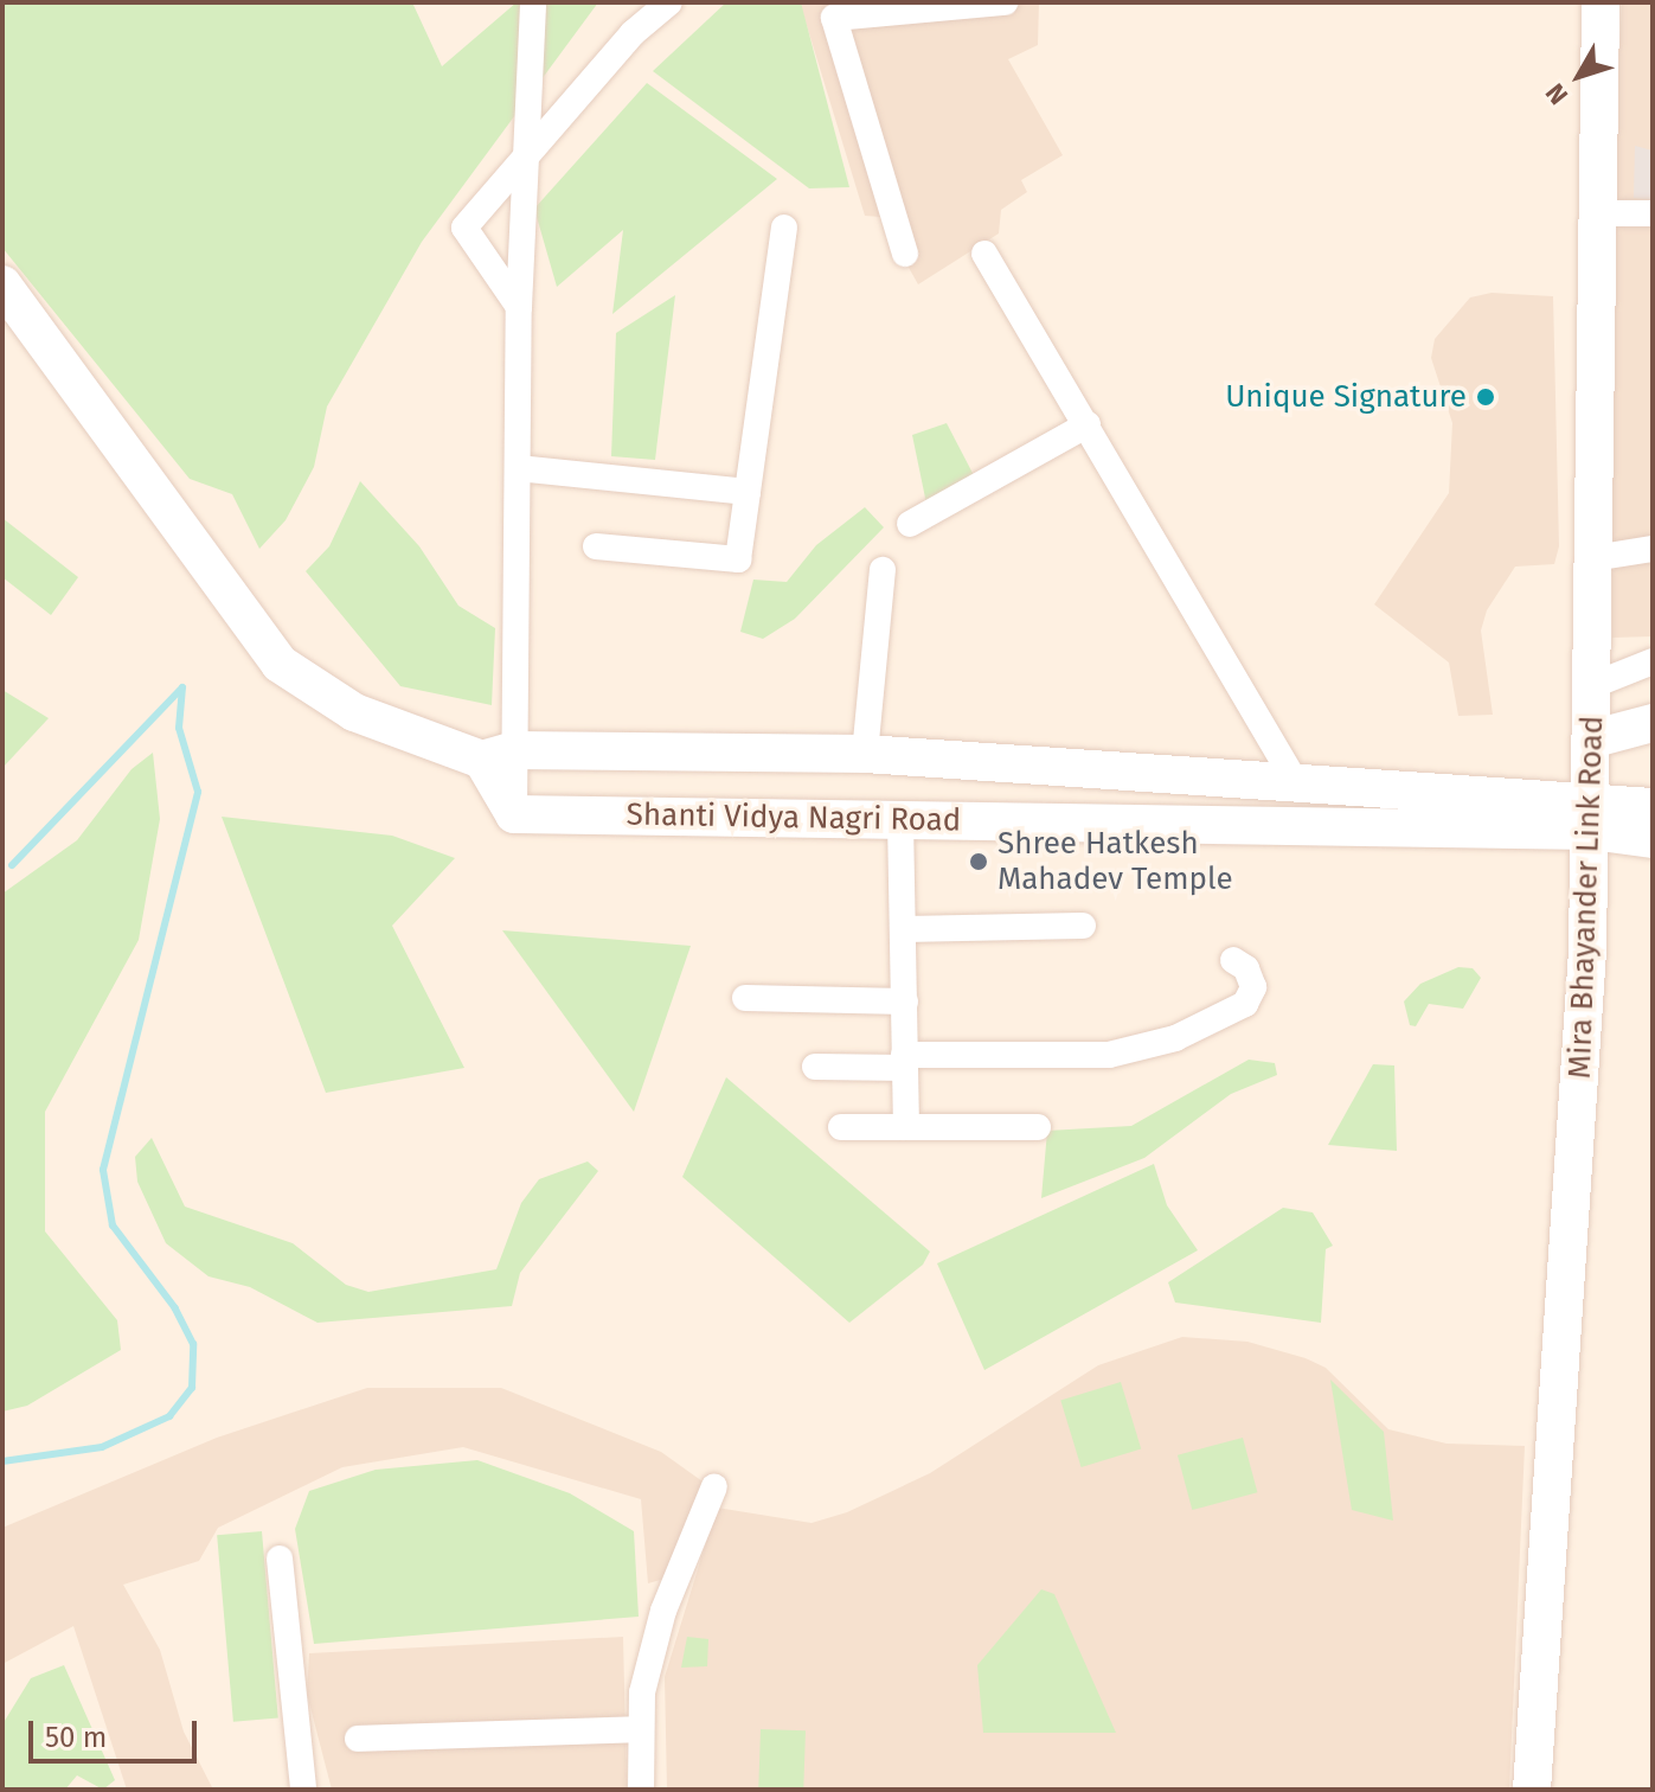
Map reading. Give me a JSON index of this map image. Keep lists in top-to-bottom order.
{
  "streets": {
    "street": ["Shanti Vidya Nagri Road", "Mira Bhayander Link Road"]
  },
  "crossings": [
    ["Shanti Vidya Nagri Road", "Mira Bhayander Link Road"]
  ],
  "places": ["Unique Signature", "Shree Hatkesh Mahadev Temple"],
  "scale_bar": "50 m",
  "north": "bottom left"
}
